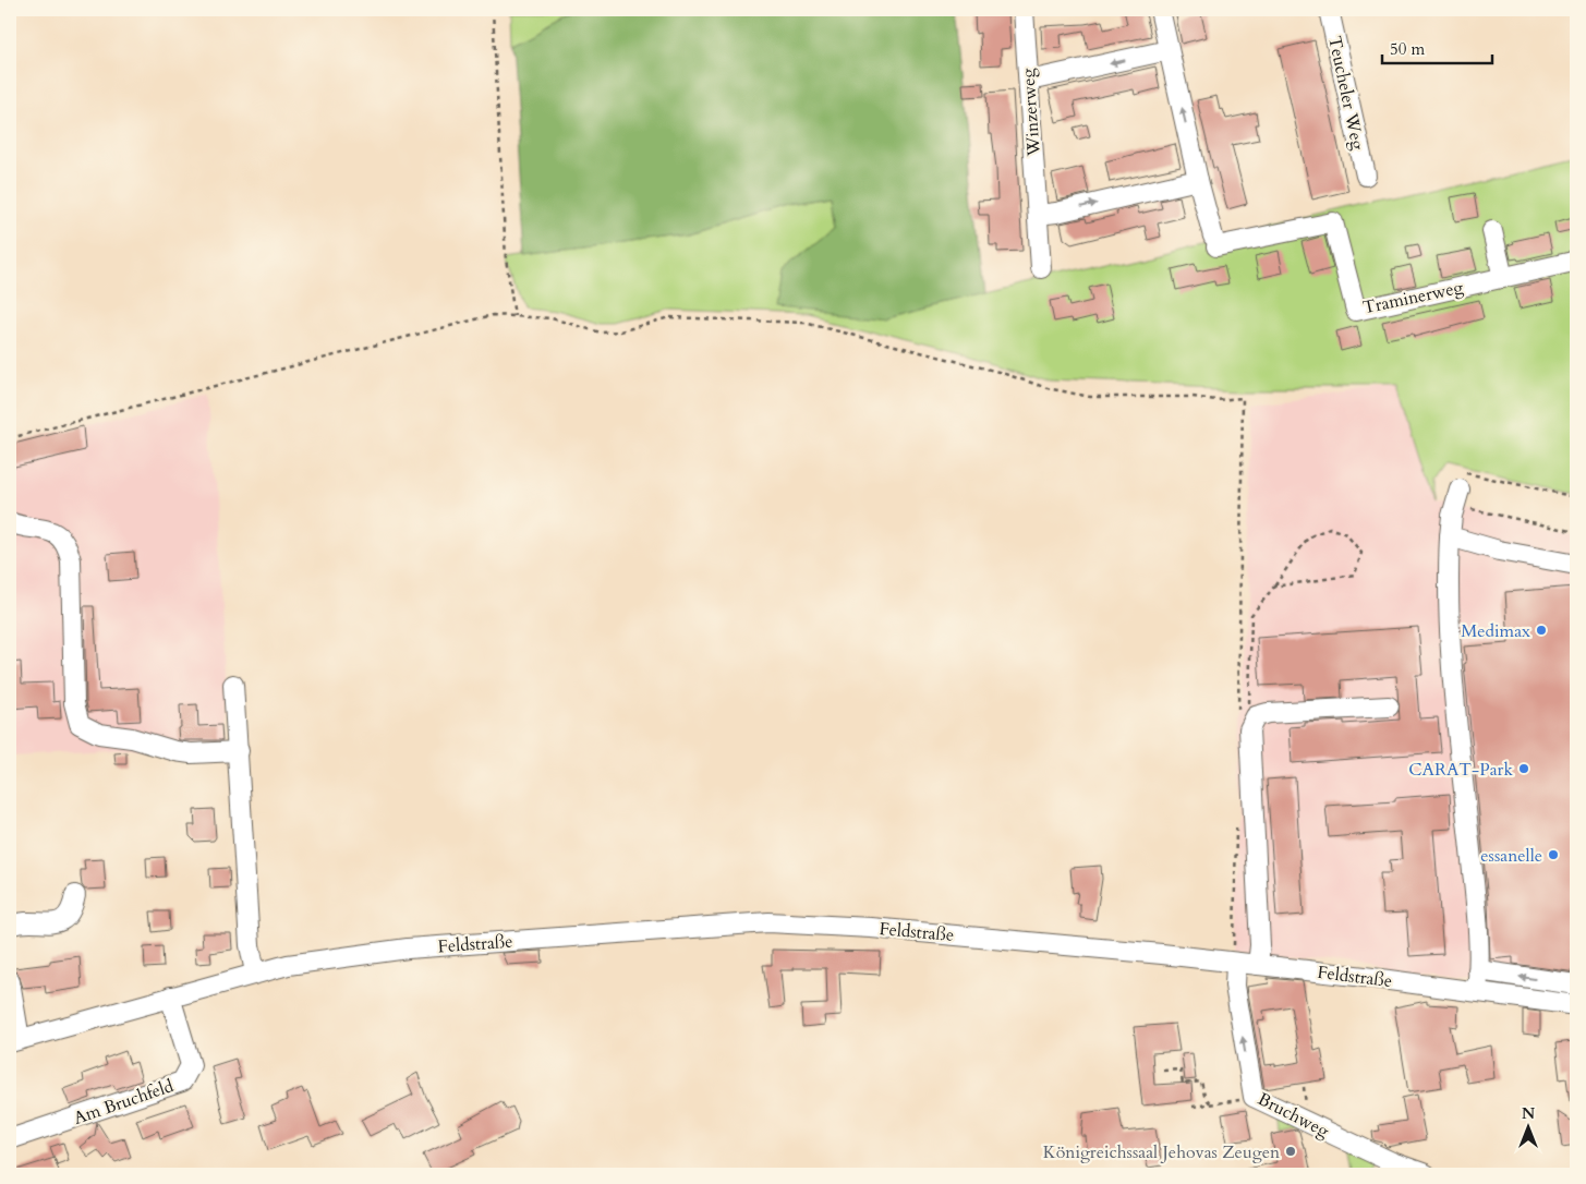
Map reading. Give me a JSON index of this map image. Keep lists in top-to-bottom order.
{
  "streets": {
    "street": [
      "Teucheler Weg",
      "Winzerweg",
      "Traminerweg",
      "Feldstraße",
      "Am Bruchfeld",
      "Bruchweg"
    ]
  },
  "crossings": [
    ["Feldstraße", "Am Bruchfeld"],
    ["Feldstraße", "Bruchweg"]
  ],
  "one_way": ["Bruchweg"],
  "places": [
    "Medimax",
    "CARAT-Park",
    "essanelle",
    "Königreichssaal Jehovas Zeugen"
  ],
  "scale_bar": "50 m",
  "north": "top"
}
